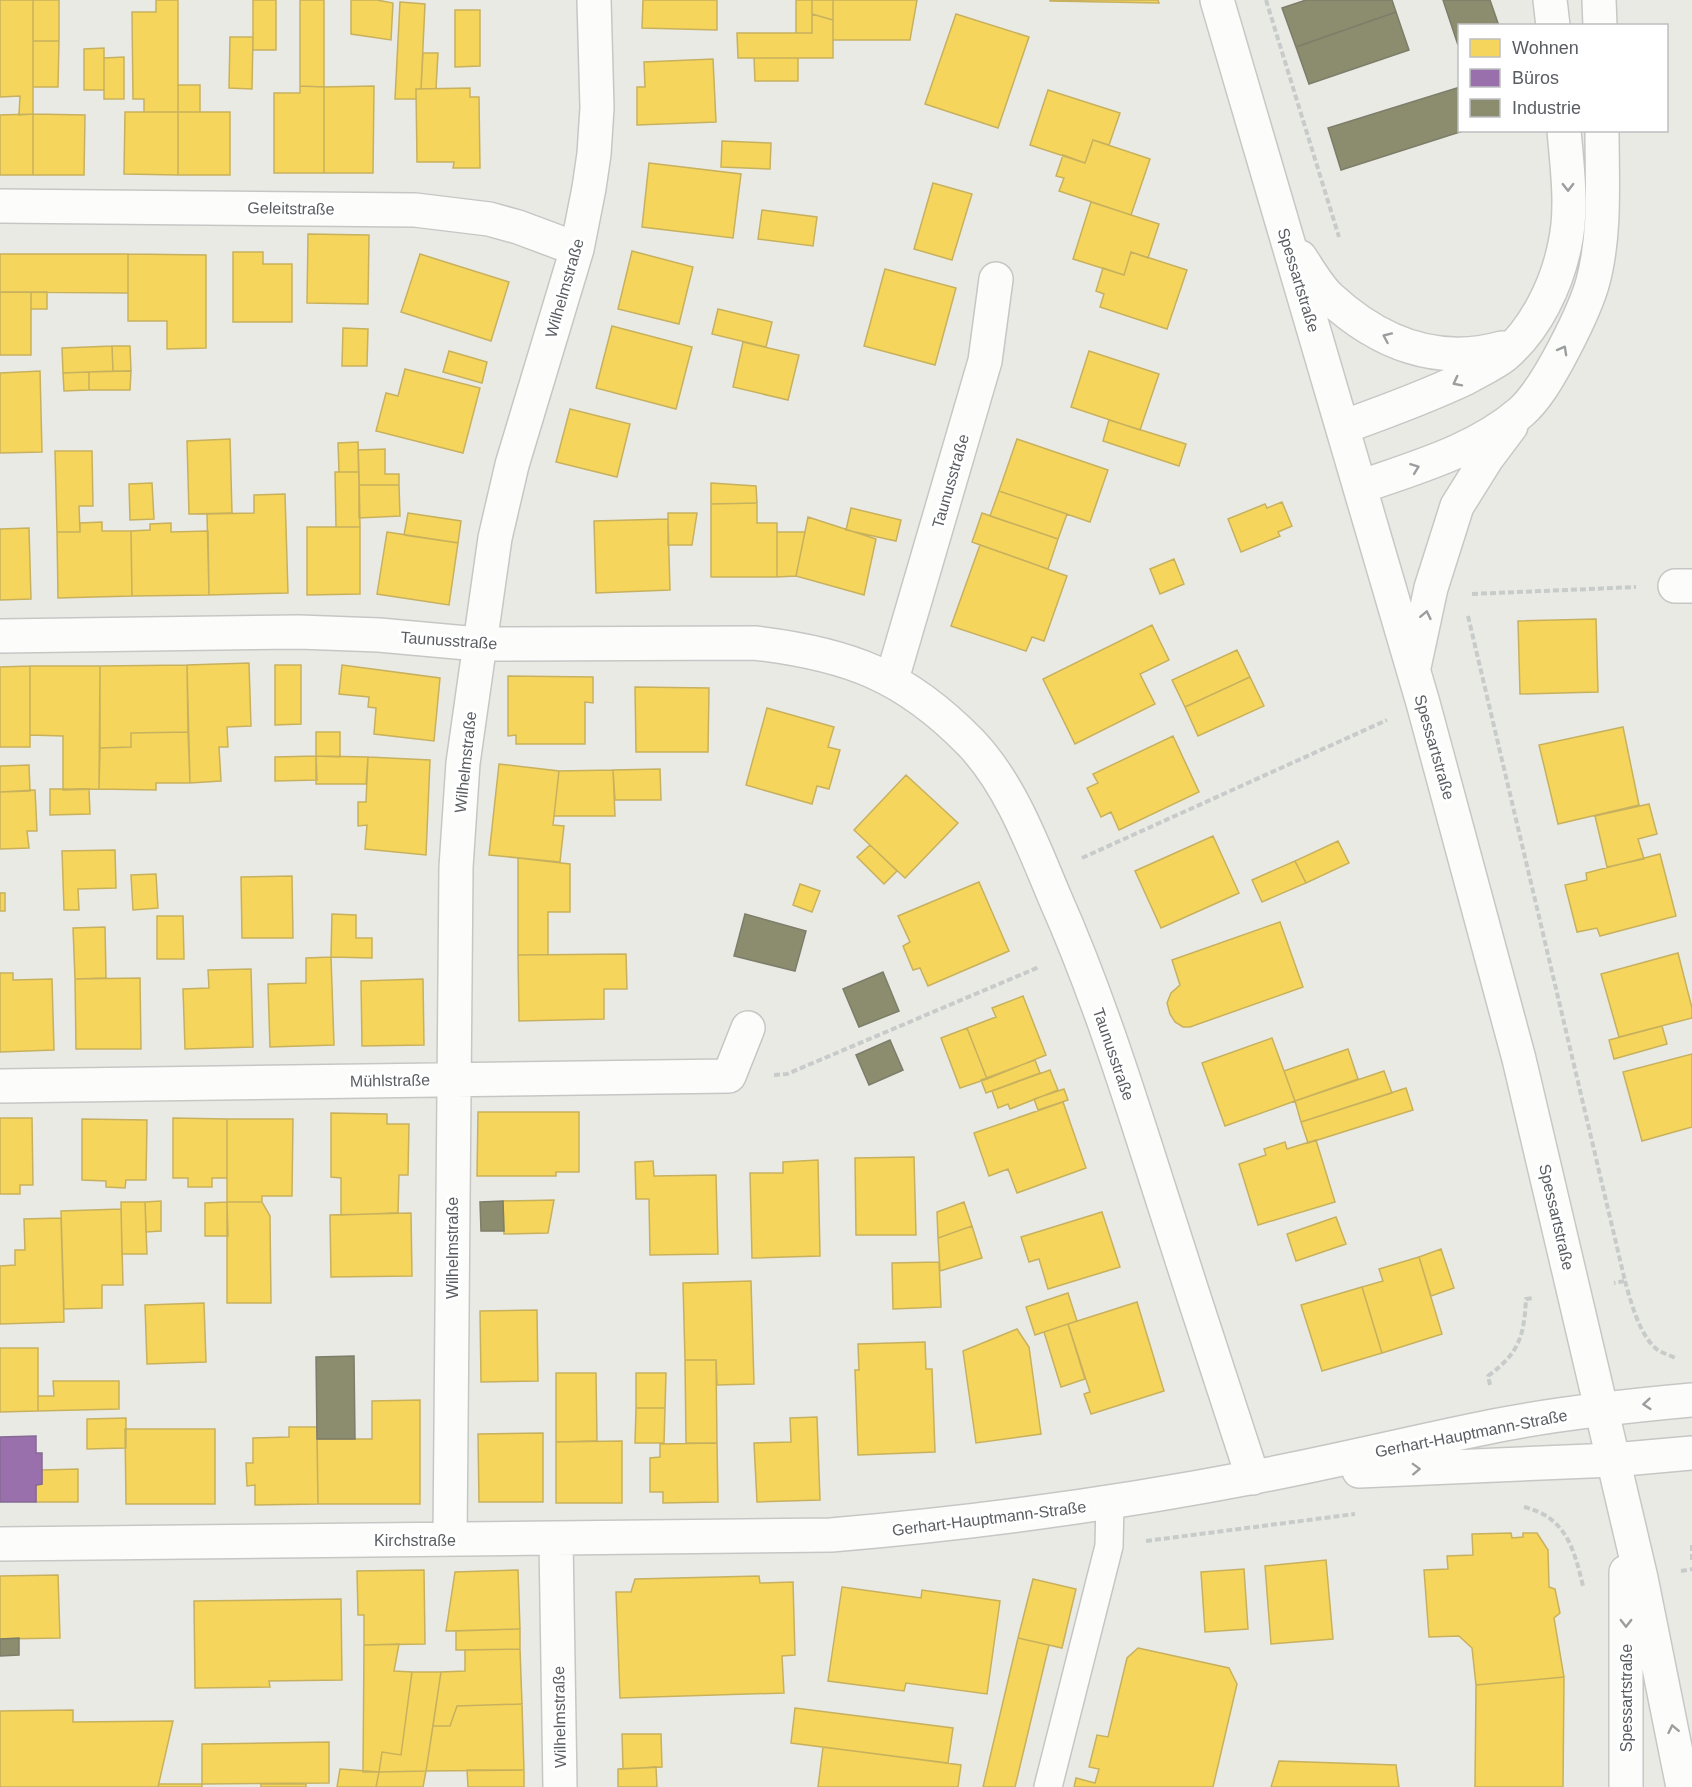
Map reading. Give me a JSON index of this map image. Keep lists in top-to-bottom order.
{
  "streets": {
    "street": [
      "Geleitstraße",
      "Spessartstraße",
      "Wilhelmstraße",
      "Taunusstraße",
      "Mühlstraße",
      "Gerhart-Hauptmann-Straße",
      "Kirchstraße"
    ]
  },
  "crossings": [
    ["Geleitstraße", "Wilhelmstraße"],
    ["Spessartstraße", "Gerhart-Hauptmann-Straße"],
    ["Wilhelmstraße", "Taunusstraße"],
    ["Wilhelmstraße", "Mühlstraße"],
    ["Wilhelmstraße", "Kirchstraße"],
    ["Taunusstraße", "Gerhart-Hauptmann-Straße"],
    ["Gerhart-Hauptmann-Straße", "Kirchstraße"]
  ],
  "legend": ["Wohnen", "Büros", "Industrie"]
}
